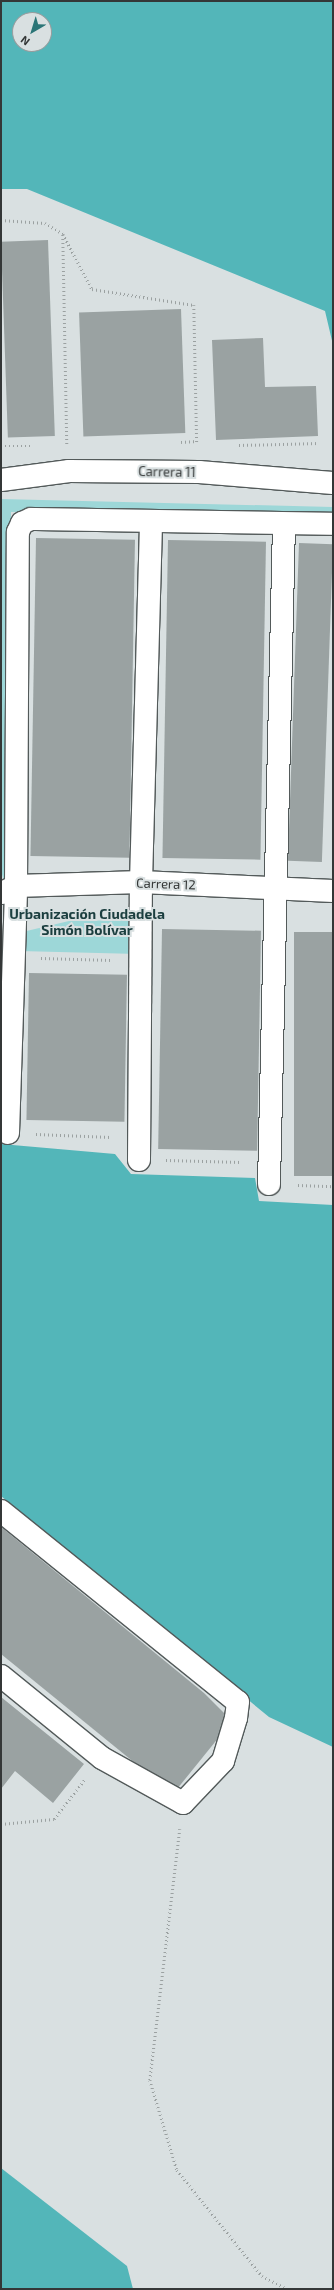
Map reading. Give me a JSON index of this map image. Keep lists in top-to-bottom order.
{
  "streets": {
    "street": ["Carrera 11", "Carrera 12"]
  },
  "districts": ["Urbanización Ciudadela Simón Bolívar"],
  "north": "bottom left"
}
